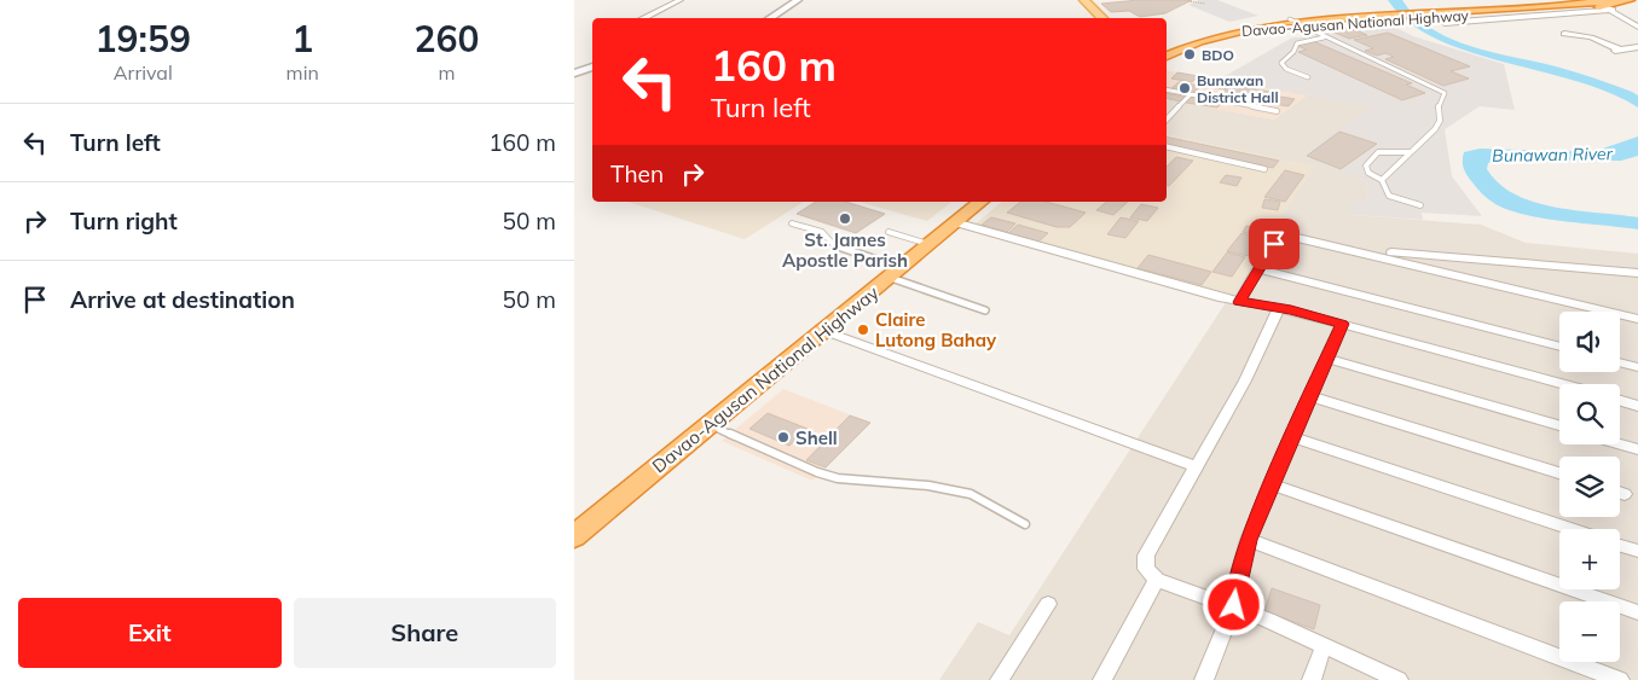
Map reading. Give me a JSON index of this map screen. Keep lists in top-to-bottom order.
{
  "streets": {
    "highway": ["Davao-Agusan National Highway"]
  },
  "water": ["Bunawan River"],
  "places": [
    "BDO",
    "Bunawan District Hall",
    "St. James Apostle Parish",
    "Claire Lutong Bahay",
    "Shell"
  ],
  "page": {
    "eta": [
      "19:59",
      "Arrival",
      "1",
      "min",
      "260",
      "m"
    ],
    "turn": ["160 m", "Turn left"],
    "list": [
      {
        "name": "Turn left",
        "value": "160 m"
      },
      {
        "name": "Turn right",
        "value": "50 m"
      },
      {
        "name": "Arrive at destination",
        "value": "50 m"
      }
    ],
    "then": "Then",
    "map_buttons": ["+", "−"],
    "buttons": ["Exit", "Share"]
  }
}
